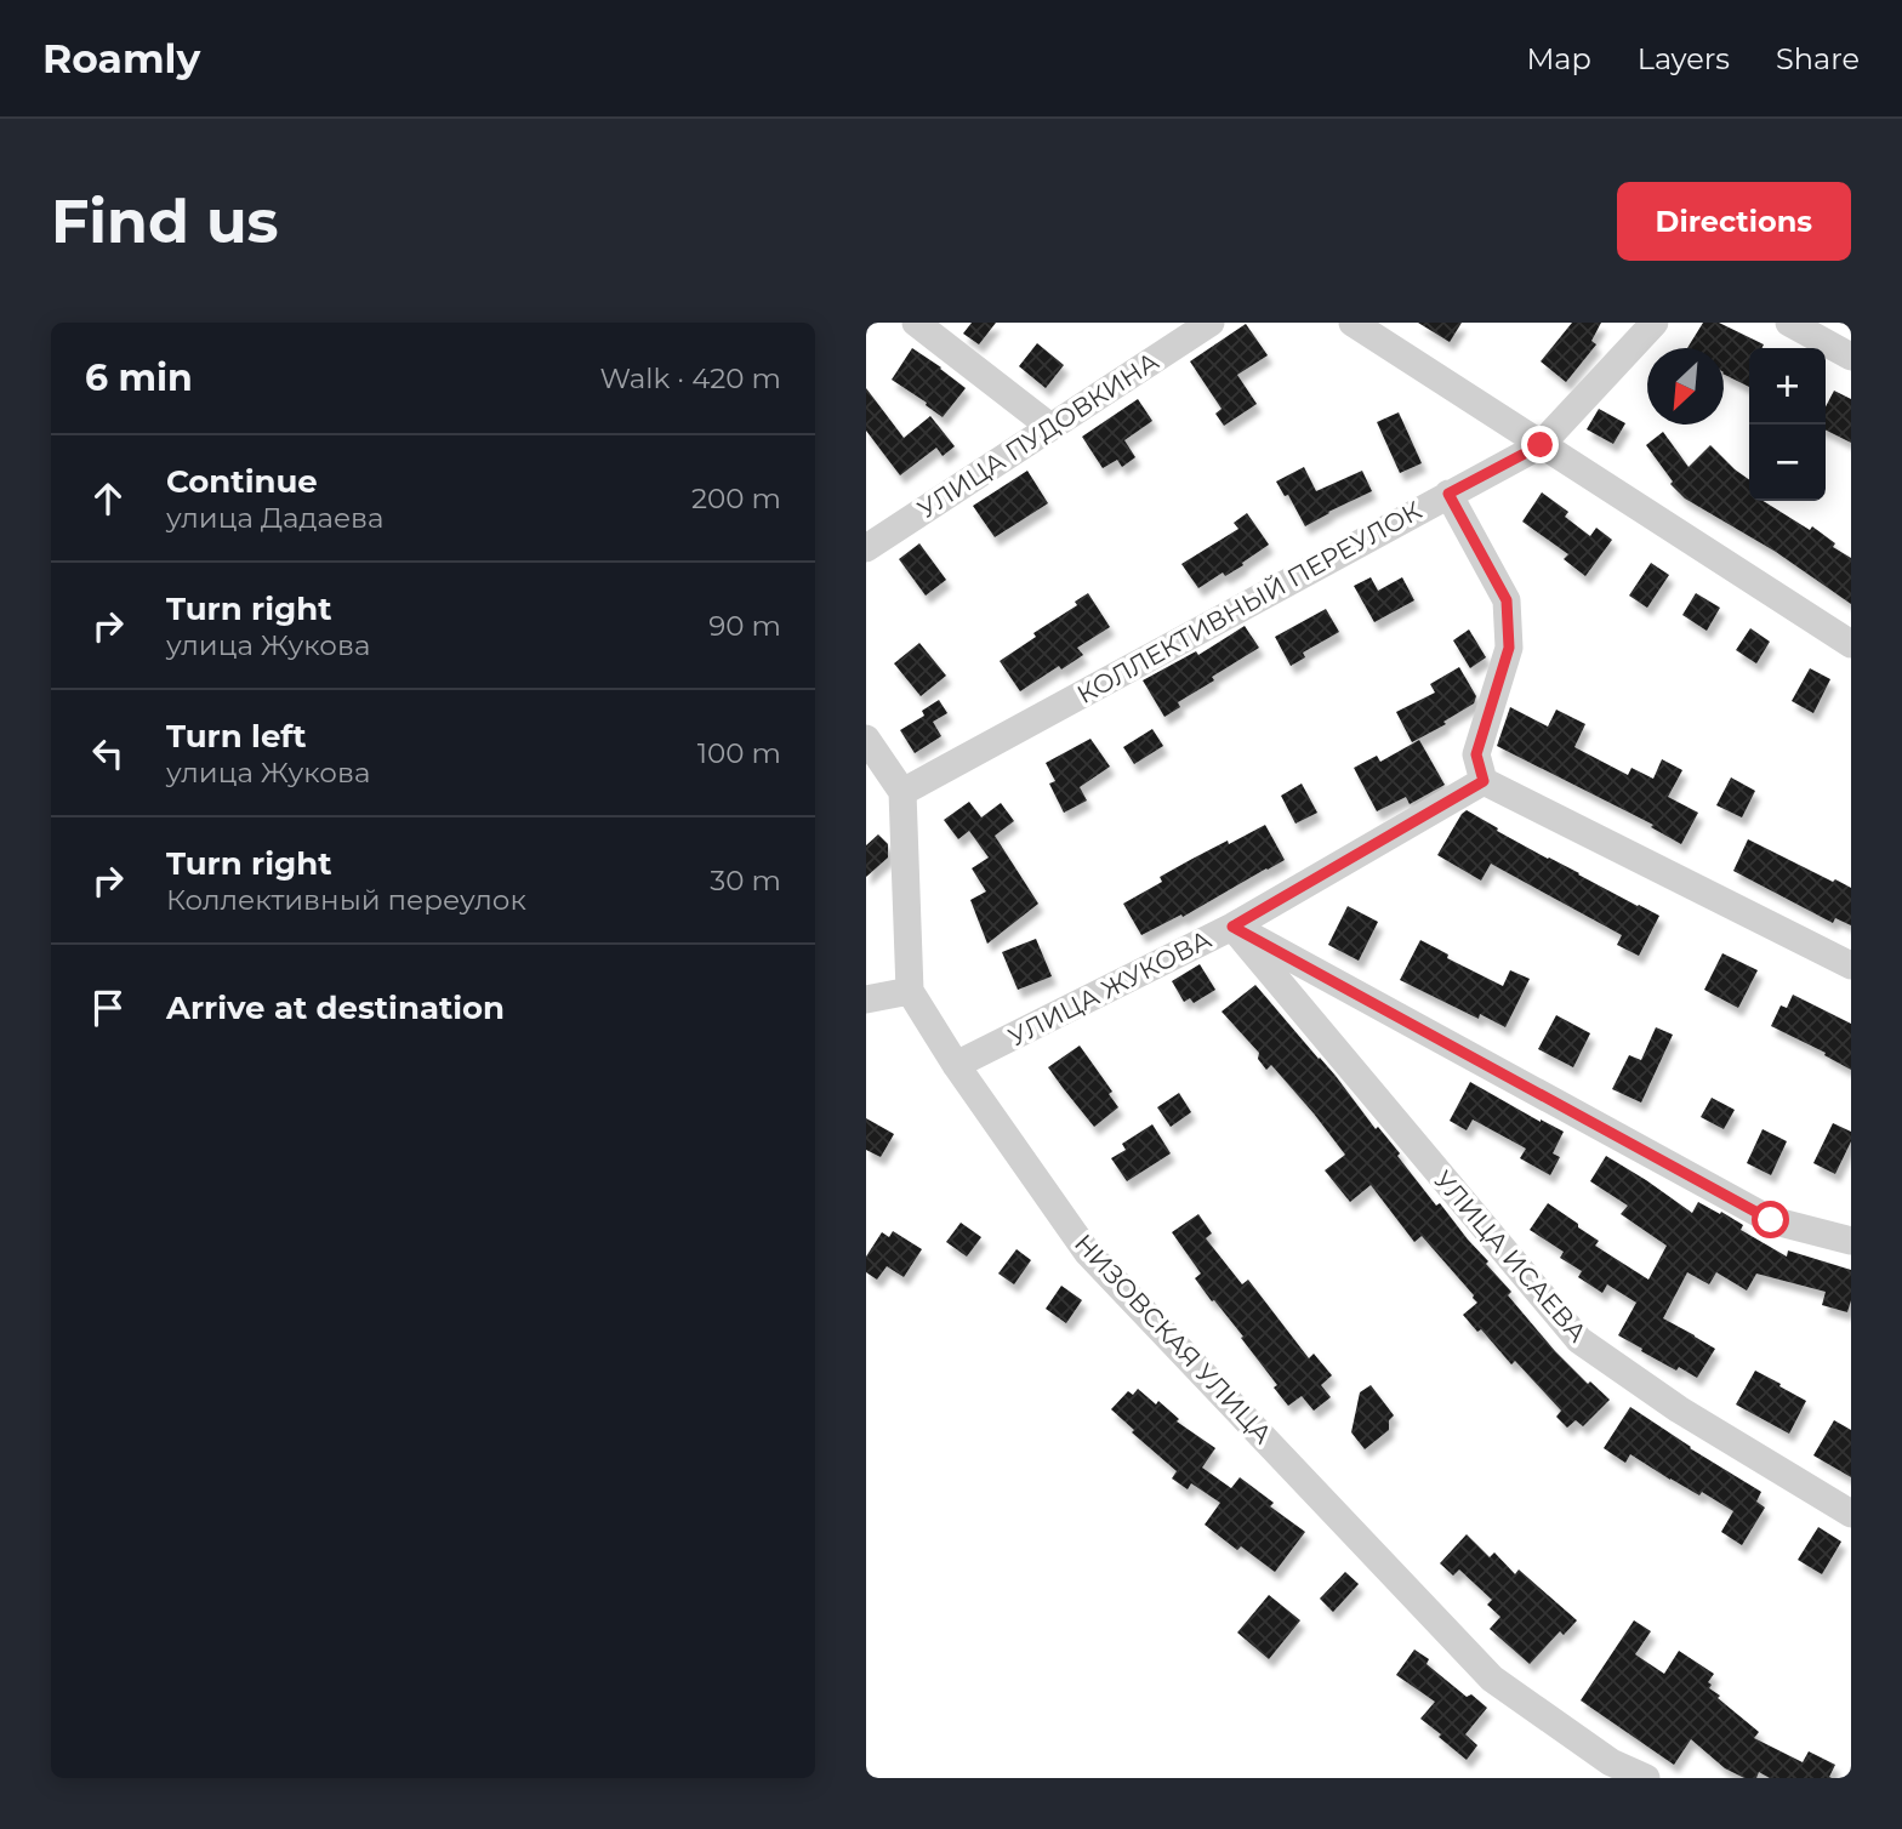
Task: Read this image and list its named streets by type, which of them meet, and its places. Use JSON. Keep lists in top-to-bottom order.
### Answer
{
  "streets": {
    "street": [
      "УЛИЦА ПУДОВКИНА",
      "КОЛЛЕКТИВНЫЙ ПЕРЕУЛОК",
      "УЛИЦА ЖУКОВА",
      "УЛИЦА ИСАЕВА",
      "НИЗОВСКАЯ УЛИЦА"
    ]
  },
  "crossings": [
    ["КОЛЛЕКТИВНЫЙ ПЕРЕУЛОК", "НИЗОВСКАЯ УЛИЦА"],
    ["УЛИЦА ЖУКОВА", "УЛИЦА ИСАЕВА"],
    ["УЛИЦА ЖУКОВА", "НИЗОВСКАЯ УЛИЦА"]
  ],
  "north": "bottom left",
  "page": {
    "header": "Roamly",
    "nav": ["Map", "Layers", "Share"],
    "buttons": "Directions",
    "title": "Find us",
    "heading": ["6 min", "Walk · 420 m"],
    "map_buttons": ["+", "−"],
    "list": [
      ["Continue", "улица Дадаева", "200 m"],
      ["Turn right", "улица Жукова", "90 m"],
      ["Turn left", "улица Жукова", "100 m"],
      ["Turn right", "Коллективный переулок", "30 m"],
      "Arrive at destination"
    ]
  }
}
